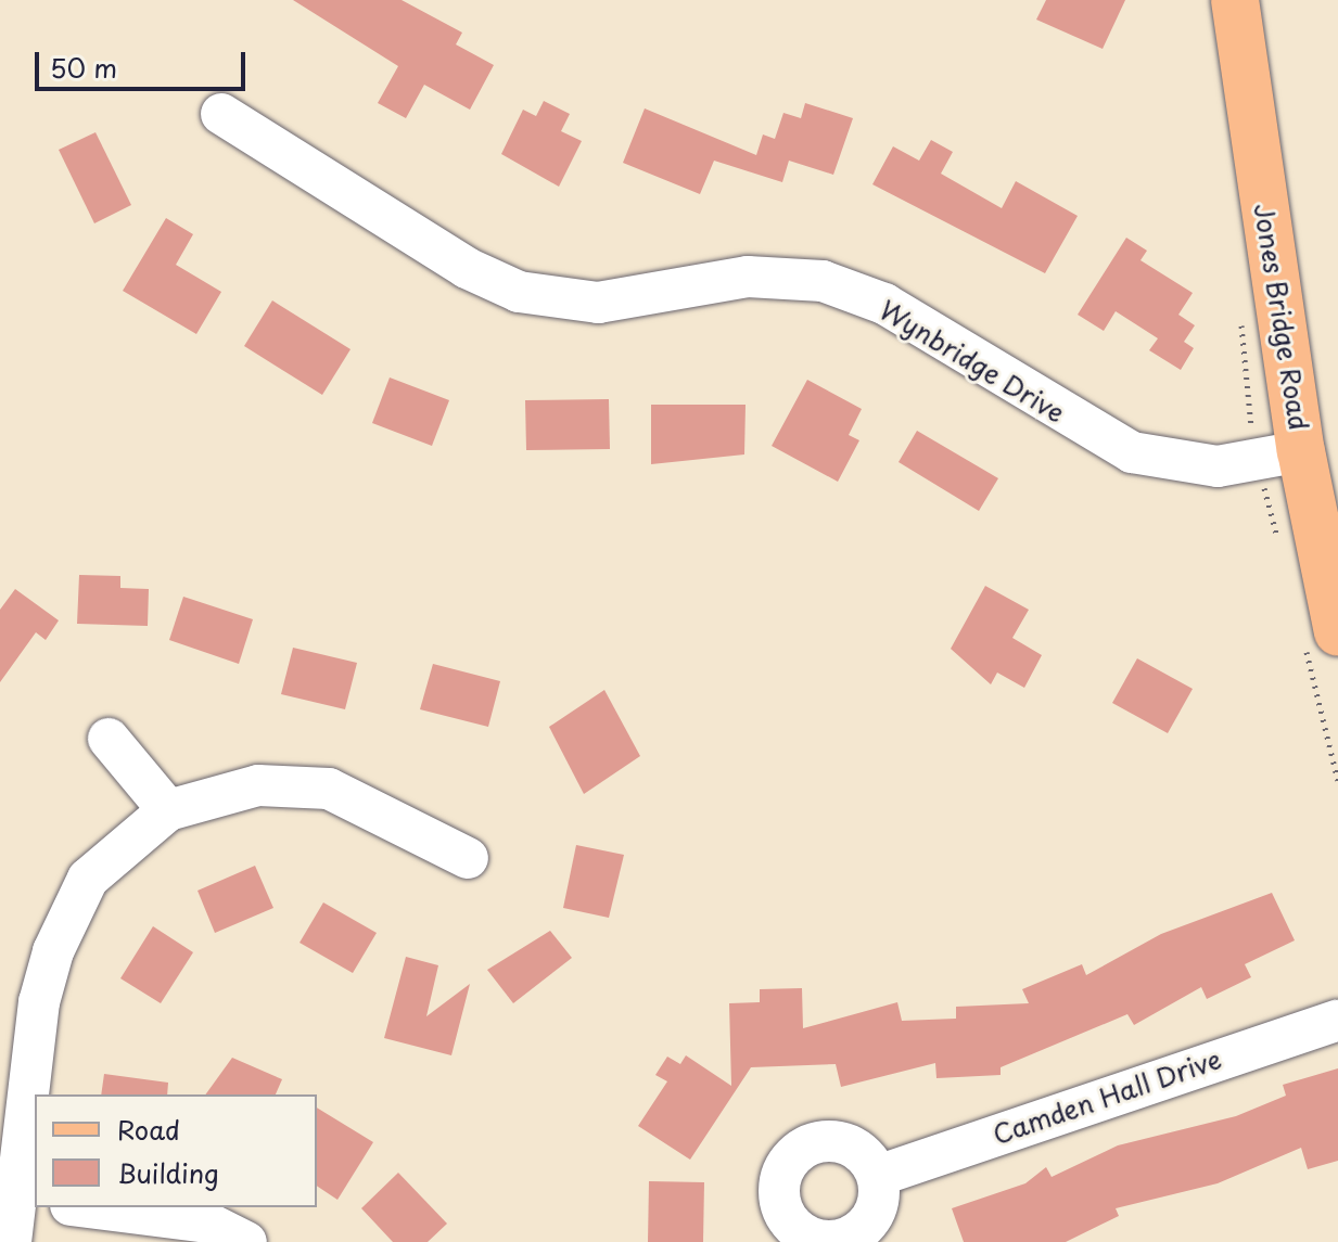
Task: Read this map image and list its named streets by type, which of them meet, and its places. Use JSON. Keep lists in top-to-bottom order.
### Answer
{
  "streets": {
    "main road": ["Jones Bridge Road"],
    "street": ["Wynbridge Drive", "Camden Hall Drive"]
  },
  "crossings": [
    ["Jones Bridge Road", "Wynbridge Drive"]
  ],
  "legend": ["Road", "Building"],
  "scale_bar": "50 m"
}
